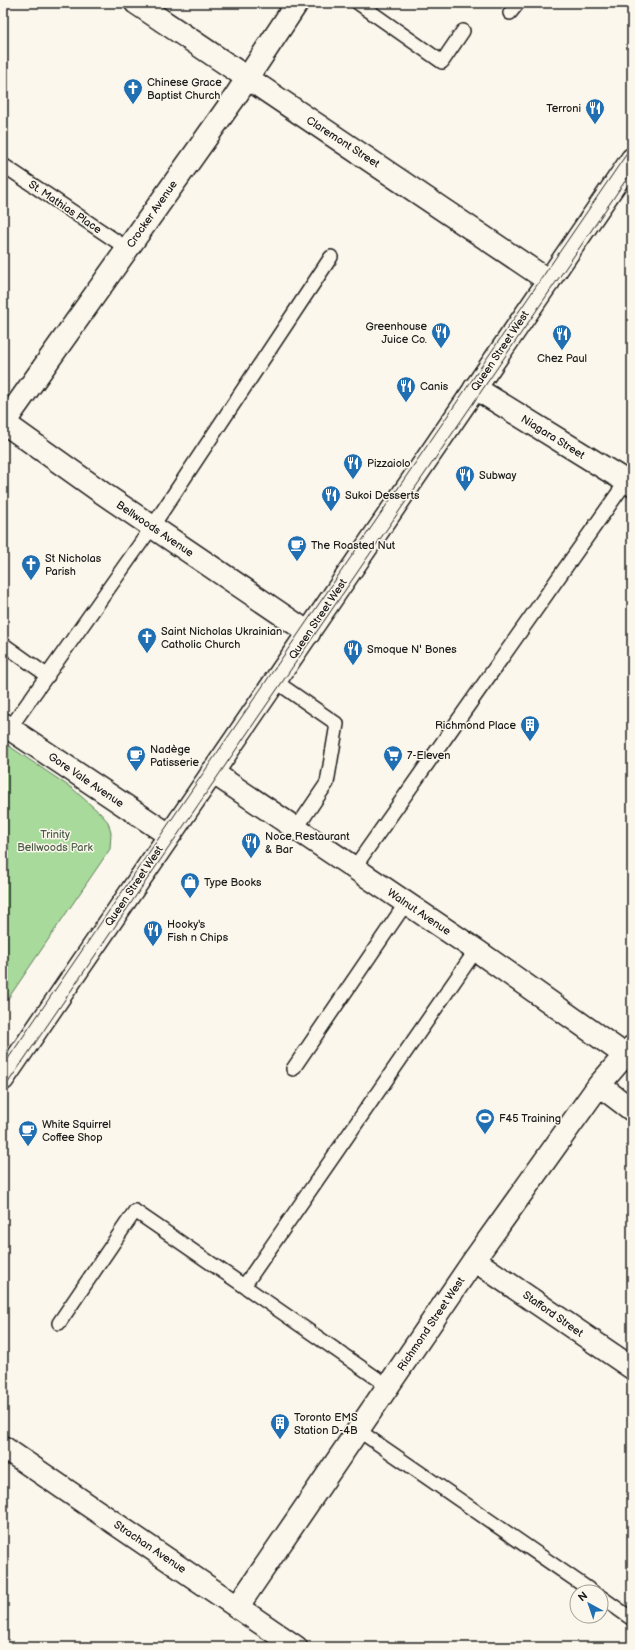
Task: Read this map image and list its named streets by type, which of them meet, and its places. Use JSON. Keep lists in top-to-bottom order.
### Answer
{
  "streets": {
    "street": [
      "Claremont Street",
      "Crocker Avenue",
      "Queen Street West",
      "Niagara Street",
      "Bellwoods Avenue",
      "Gore Vale Avenue",
      "Walnut Avenue",
      "Stafford Street",
      "Richmond Street West",
      "Strachan Avenue"
    ],
    "lane": ["St. Mathias Place"]
  },
  "crossings": [
    ["Claremont Street", "Crocker Avenue"],
    ["Claremont Street", "Queen Street West"],
    ["St. Mathias Place", "Crocker Avenue"],
    ["Crocker Avenue", "Bellwoods Avenue"],
    ["Queen Street West", "Niagara Street"],
    ["Queen Street West", "Bellwoods Avenue"],
    ["Queen Street West", "Gore Vale Avenue"],
    ["Queen Street West", "Walnut Avenue"],
    ["Walnut Avenue", "Richmond Street West"],
    ["Stafford Street", "Richmond Street West"],
    ["Richmond Street West", "Strachan Avenue"]
  ],
  "parks": ["Trinity Bellwoods Park"],
  "places": {
    "church": ["Chinese Grace Baptist Church", "St Nicholas Parish", "Saint Nicholas Ukrainian Catholic Church"],
    "restaurant": [
      "Terroni",
      "Greenhouse Juice Co.",
      "Chez Paul",
      "Canis",
      "Pizzaiolo",
      "Subway",
      "Sukoi Desserts",
      "Smoque N' Bones",
      "Noce Restaurant & Bar",
      "Hooky's Fish n Chips"
    ],
    "cafe": ["The Roasted Nut", "Nadège Patisserie", "White Squirrel Coffee Shop"],
    "building": ["Richmond Place", "Toronto EMS Station D-4B"],
    "supermarket": ["7-Eleven"],
    "shop": ["Type Books"],
    "sports": ["F45 Training"]
  },
  "north": "top left"
}
